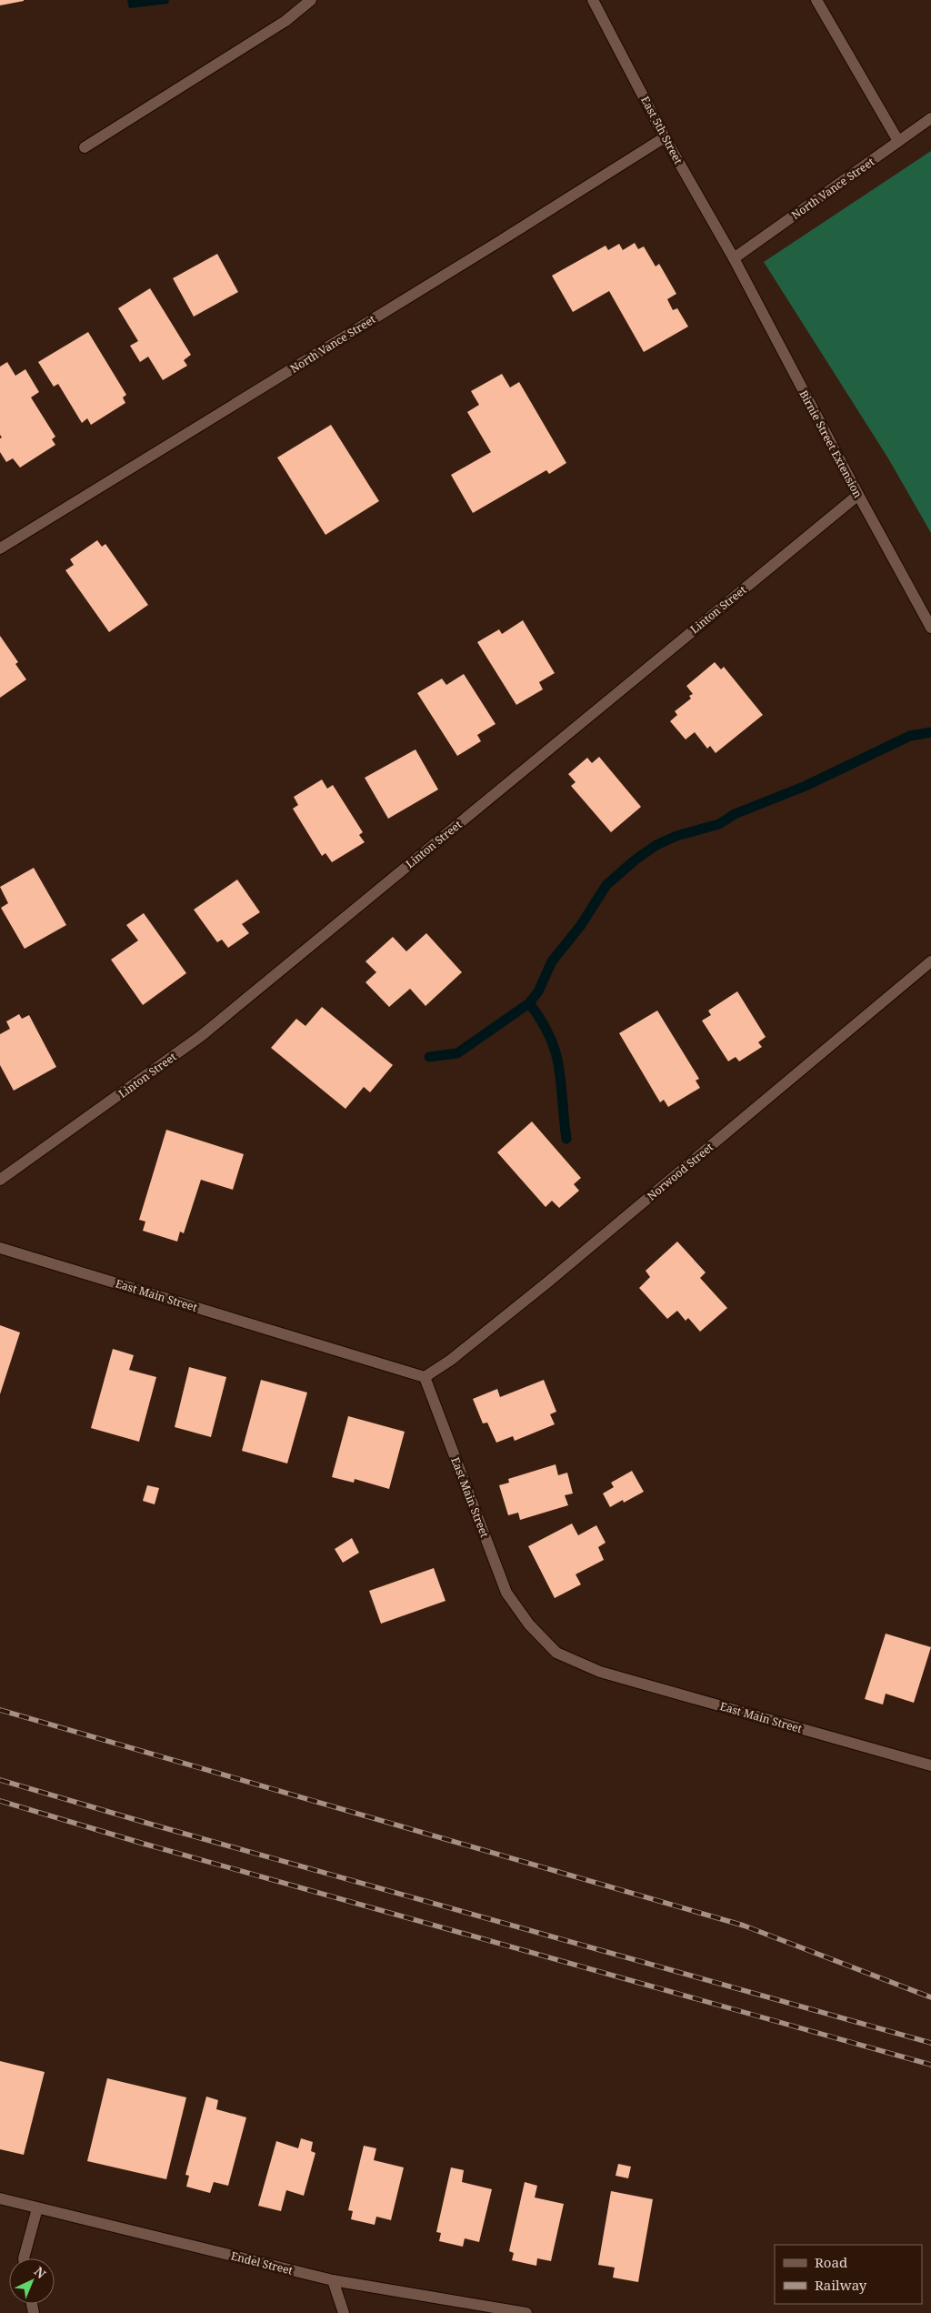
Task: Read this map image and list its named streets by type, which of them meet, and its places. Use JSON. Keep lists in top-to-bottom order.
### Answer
{
  "streets": {
    "street": [
      "East 5th Street",
      "North Vance Street",
      "Birnie Street Extension",
      "Linton Street",
      "Norwood Street",
      "East Main Street",
      "Endel Street"
    ]
  },
  "crossings": [
    ["East 5th Street", "North Vance Street"],
    ["East 5th Street", "Birnie Street Extension"],
    ["North Vance Street", "Birnie Street Extension"],
    ["Birnie Street Extension", "Linton Street"],
    ["Norwood Street", "East Main Street"]
  ],
  "legend": ["Road", "Railway"],
  "north": "top right"
}
